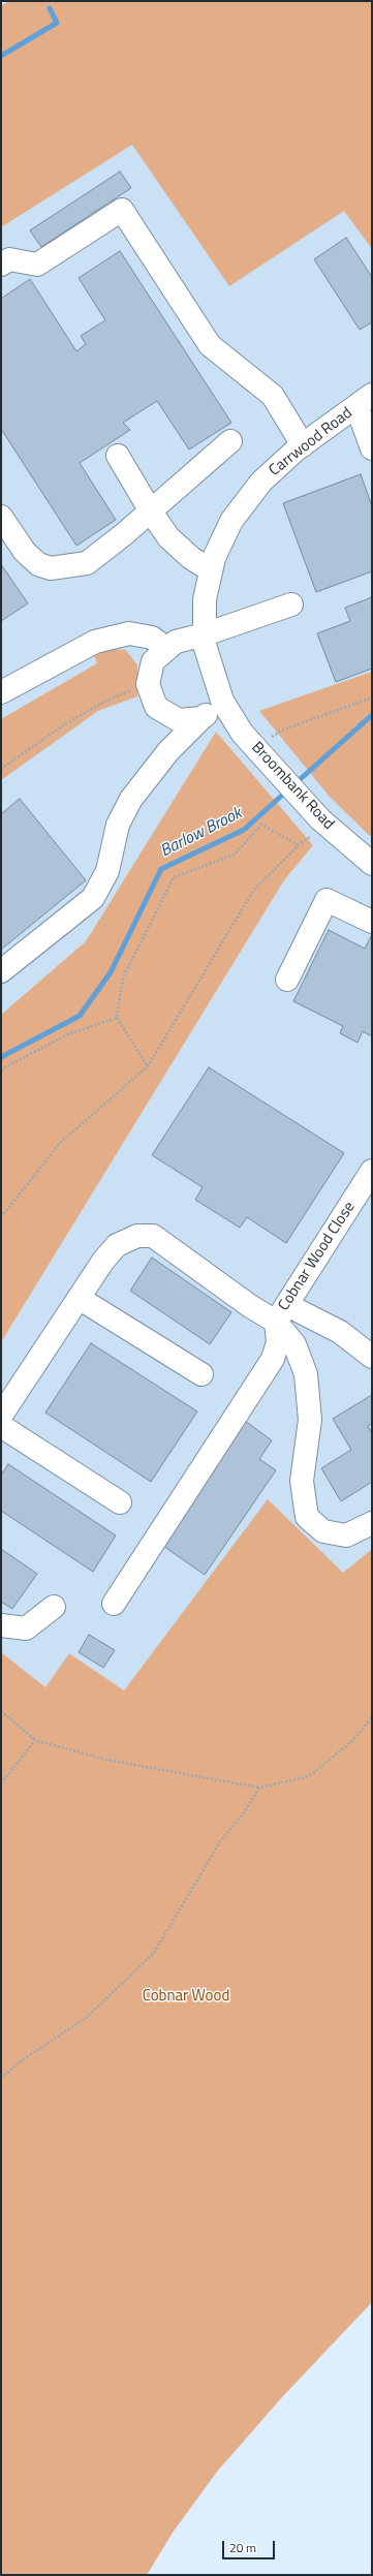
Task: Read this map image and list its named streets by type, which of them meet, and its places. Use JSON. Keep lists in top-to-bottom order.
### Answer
{
  "streets": {
    "street": ["Carrwood Road", "Broombank Road", "Cobnar Wood Close"]
  },
  "crossings": [
    ["Carrwood Road", "Broombank Road"]
  ],
  "water": ["Barlow Brook"],
  "parks": ["Cobnar Wood"],
  "scale_bar": "20 m"
}
